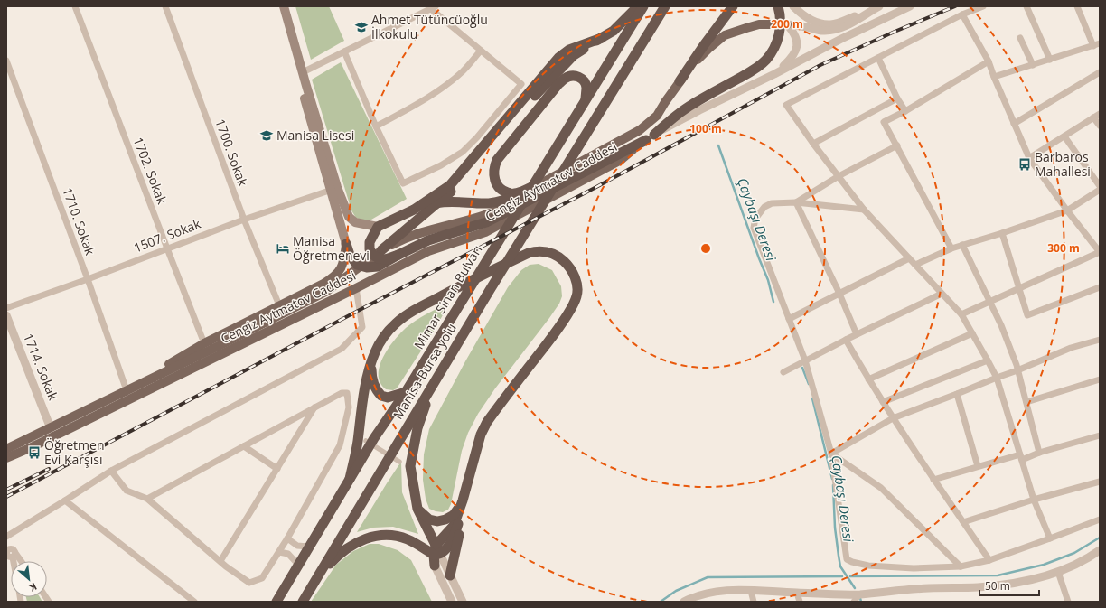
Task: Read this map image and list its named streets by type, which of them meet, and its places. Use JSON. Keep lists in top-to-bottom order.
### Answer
{
  "streets": {
    "highway": ["Mimar Sinan Bulvarı", "Manisa-Bursa yolu"],
    "main road": ["Cengiz Aytmatov Caddesi"],
    "street": [
      "1700. Sokak",
      "1702. Sokak",
      "1710. Sokak",
      "1507. Sokak",
      "1714. Sokak"
    ]
  },
  "crossings": [
    ["1700. Sokak", "1507. Sokak"],
    ["1702. Sokak", "1507. Sokak"],
    ["Cengiz Aytmatov Caddesi", "1710. Sokak"],
    ["Cengiz Aytmatov Caddesi", "1714. Sokak"],
    ["1710. Sokak", "1507. Sokak"]
  ],
  "water": ["Çaybaşı Deresi"],
  "places": {
    "school or university": ["Ahmet Tütüncüoğlu İlkokulu", "Manisa Lisesi"],
    "bus stop": ["Barbaros Mahallesi", "Öğretmen Evi Karşısı"],
    "hotel": ["Manisa Öğretmenevi"]
  },
  "scale_bar": "50 m",
  "north": "bottom right",
  "rings": ["200 m", "100 m", "300 m"]
}
